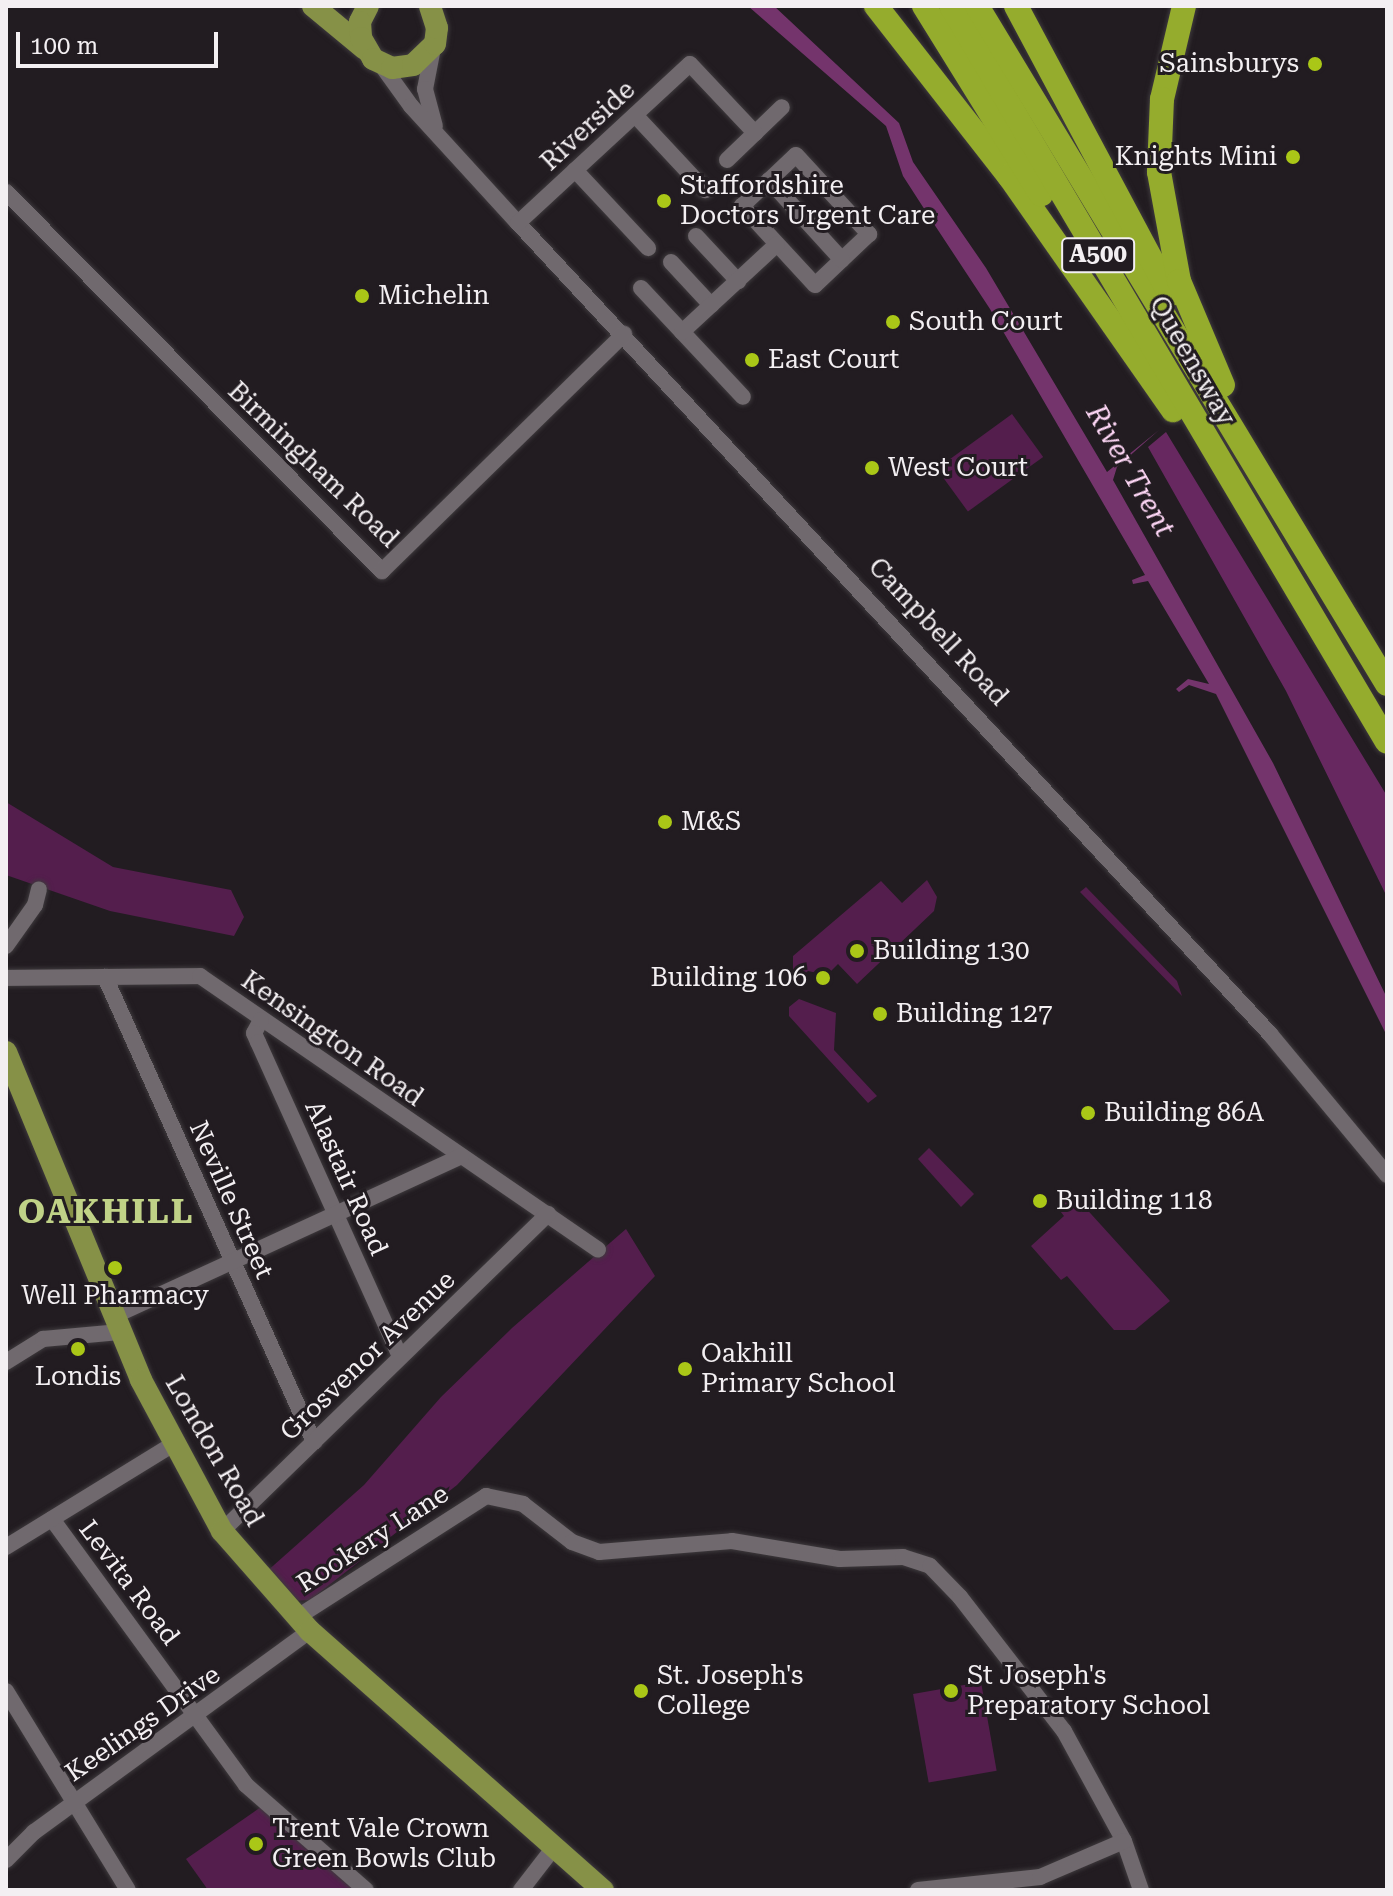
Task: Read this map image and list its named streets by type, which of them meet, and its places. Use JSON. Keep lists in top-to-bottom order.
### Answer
{
  "streets": {
    "highway": ["A500", "Queensway"],
    "main road": ["Campbell Road", "London Road"],
    "street": [
      "Riverside",
      "Birmingham Road",
      "Kensington Road",
      "Alastair Road",
      "Neville Street",
      "Grosvenor Avenue",
      "Rookery Lane",
      "Levita Road",
      "Keelings Drive"
    ]
  },
  "crossings": [
    ["Riverside", "Campbell Road"],
    ["Birmingham Road", "Campbell Road"],
    ["Kensington Road", "Alastair Road"],
    ["Kensington Road", "Neville Street"],
    ["Kensington Road", "Grosvenor Avenue"],
    ["Alastair Road", "Grosvenor Avenue"],
    ["Neville Street", "Grosvenor Avenue"],
    ["Grosvenor Avenue", "London Road"],
    ["London Road", "Rookery Lane"],
    ["London Road", "Keelings Drive"],
    ["Rookery Lane", "Keelings Drive"],
    ["Levita Road", "Keelings Drive"]
  ],
  "districts": ["OAKHILL"],
  "water": ["River Trent"],
  "places": [
    "Sainsburys",
    "Knights Mini",
    "Staffordshire Doctors Urgent Care",
    "Michelin",
    "South Court",
    "East Court",
    "West Court",
    "M&S",
    "Building 130",
    "Building 106",
    "Building 127",
    "Building 86A",
    "Building 118",
    "Well Pharmacy",
    "Londis",
    "Oakhill Primary School",
    "St. Joseph's College",
    "St Joseph's Preparatory School",
    "Trent Vale Crown Green Bowls Club"
  ],
  "scale_bar": "100 m"
}
